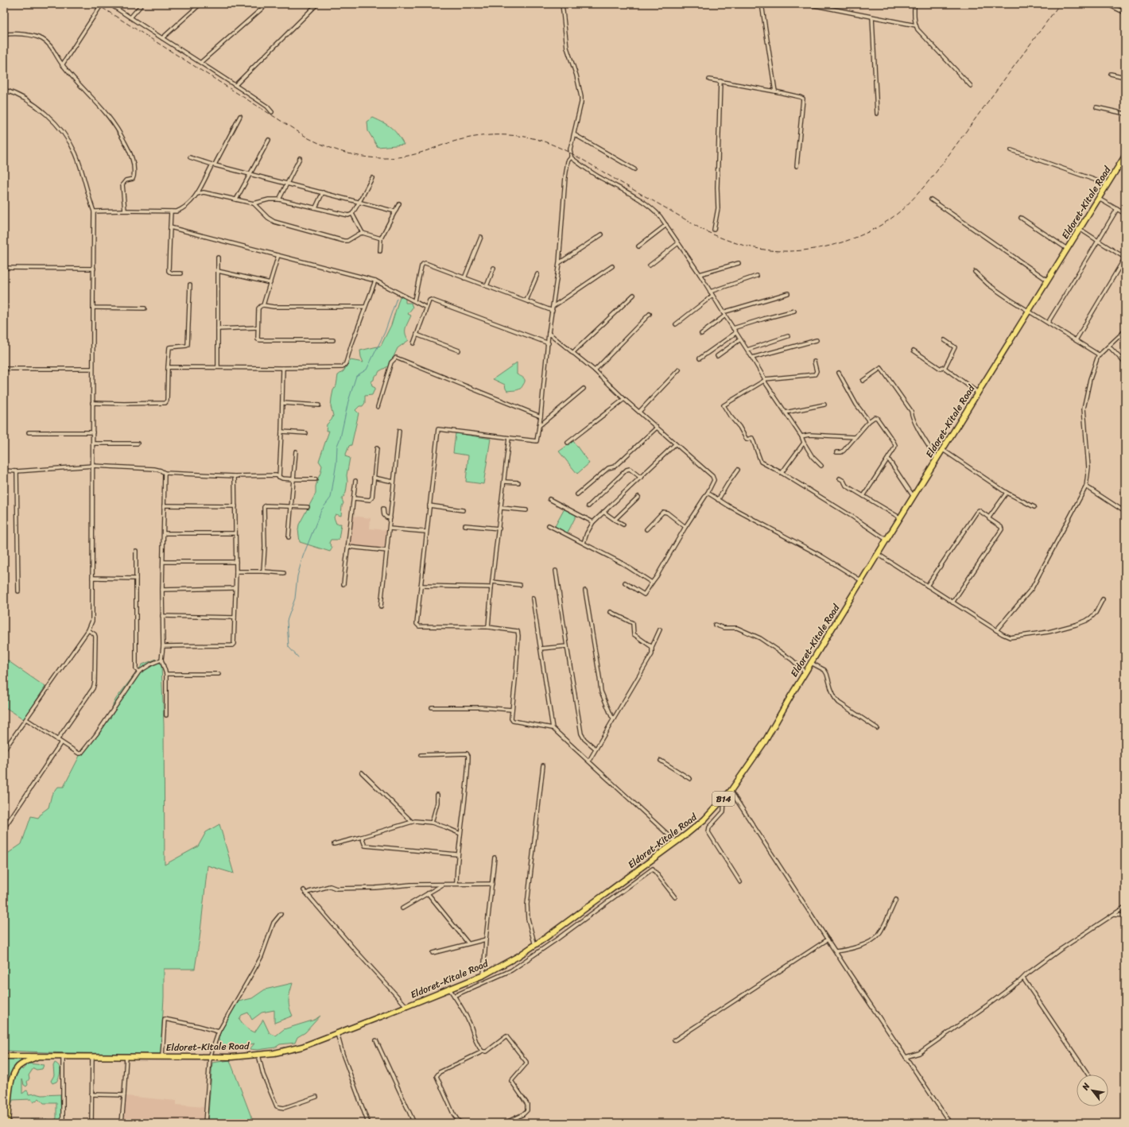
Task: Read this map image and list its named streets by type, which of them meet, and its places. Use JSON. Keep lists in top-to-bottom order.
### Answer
{
  "streets": {
    "highway": ["Eldoret-Kitale Road", "B14"]
  },
  "north": "top left"
}
